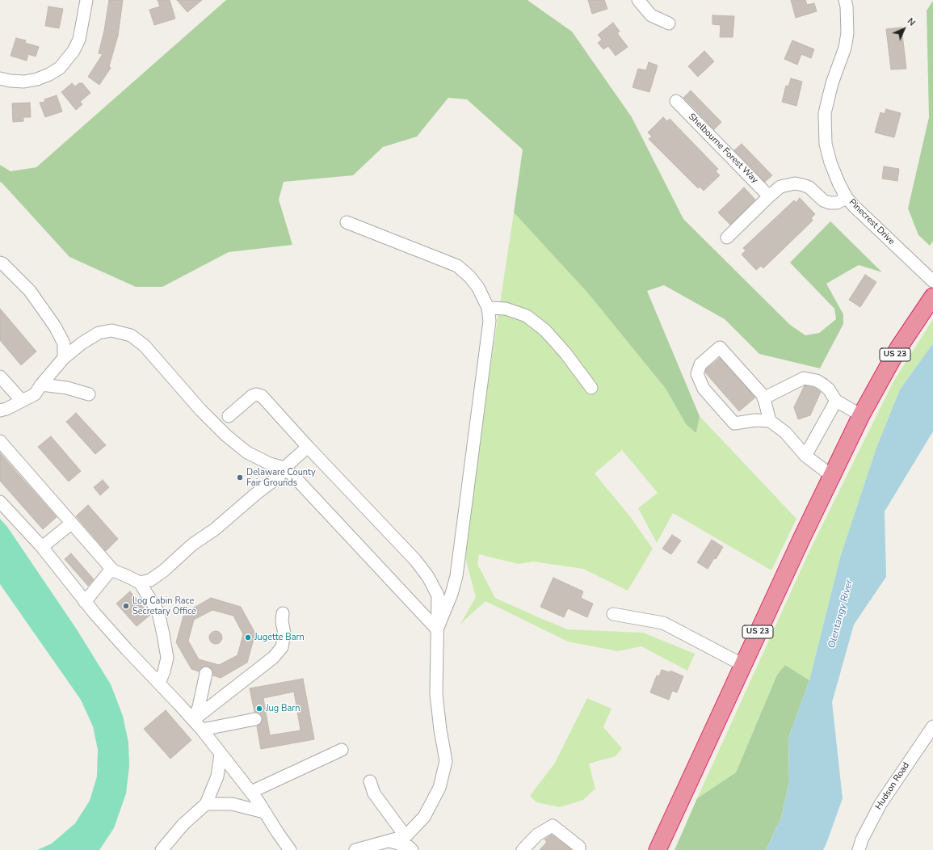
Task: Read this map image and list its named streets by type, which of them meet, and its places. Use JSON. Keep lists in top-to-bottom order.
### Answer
{
  "streets": {
    "highway": ["US 23"],
    "street": ["Shelbourne Forest Way", "Pinecrest Drive", "Hudson Road"]
  },
  "water": ["Olentangy River"],
  "places": [
    "Delaware County Fair Grounds",
    "Log Cabin Race Secretary Office",
    "Jugette Barn",
    "Jug Barn"
  ],
  "north": "top right"
}
